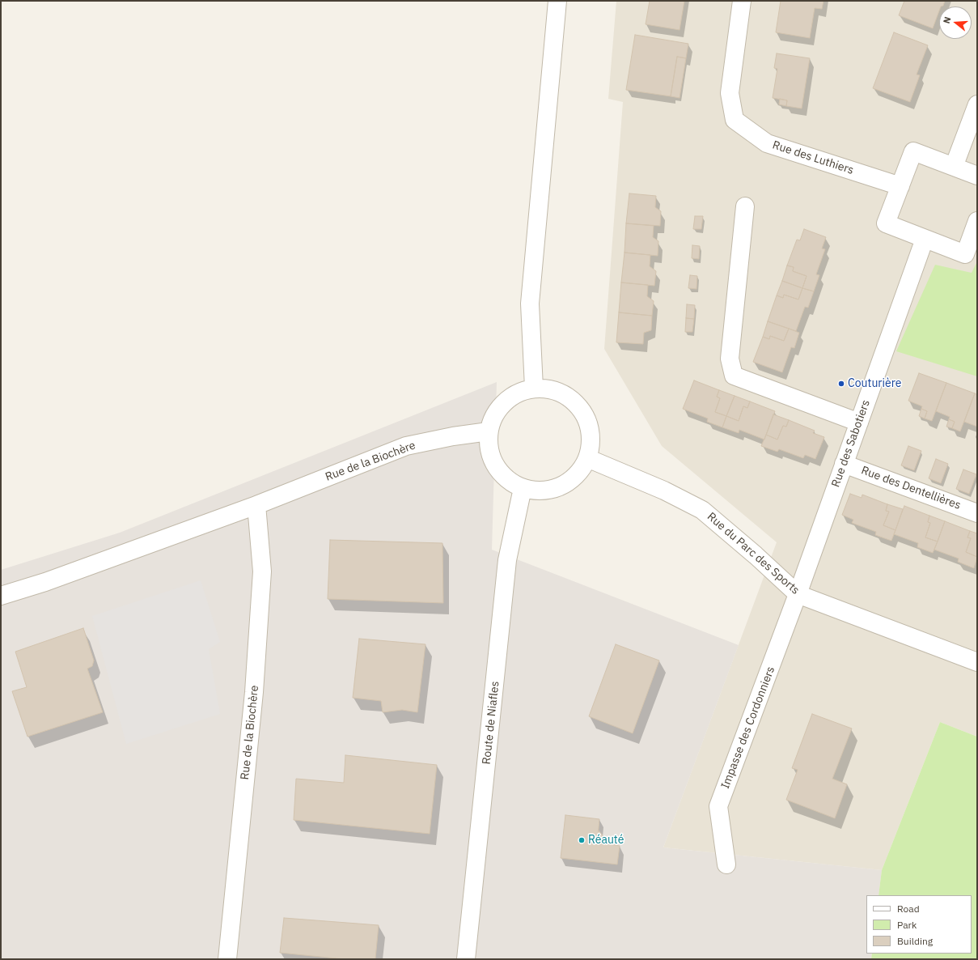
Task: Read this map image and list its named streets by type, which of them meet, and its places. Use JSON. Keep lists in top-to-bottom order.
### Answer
{
  "streets": {
    "street": [
      "Rue des Luthiers",
      "Rue des Sabotiers",
      "Rue de la Biochère",
      "Rue des Dentellières",
      "Rue du Parc des Sports",
      "Route de Niafles",
      "Impasse des Cordonniers"
    ]
  },
  "crossings": [
    ["Rue des Sabotiers", "Rue des Dentellières"],
    ["Rue des Sabotiers", "Rue du Parc des Sports"],
    ["Rue des Sabotiers", "Impasse des Cordonniers"],
    ["Rue de la Biochère", "Rue du Parc des Sports"],
    ["Rue de la Biochère", "Route de Niafles"],
    ["Rue du Parc des Sports", "Route de Niafles"],
    ["Rue du Parc des Sports", "Impasse des Cordonniers"]
  ],
  "places": ["Couturière", "Réauté"],
  "legend": ["Road", "Park", "Building"],
  "north": "left"
}
